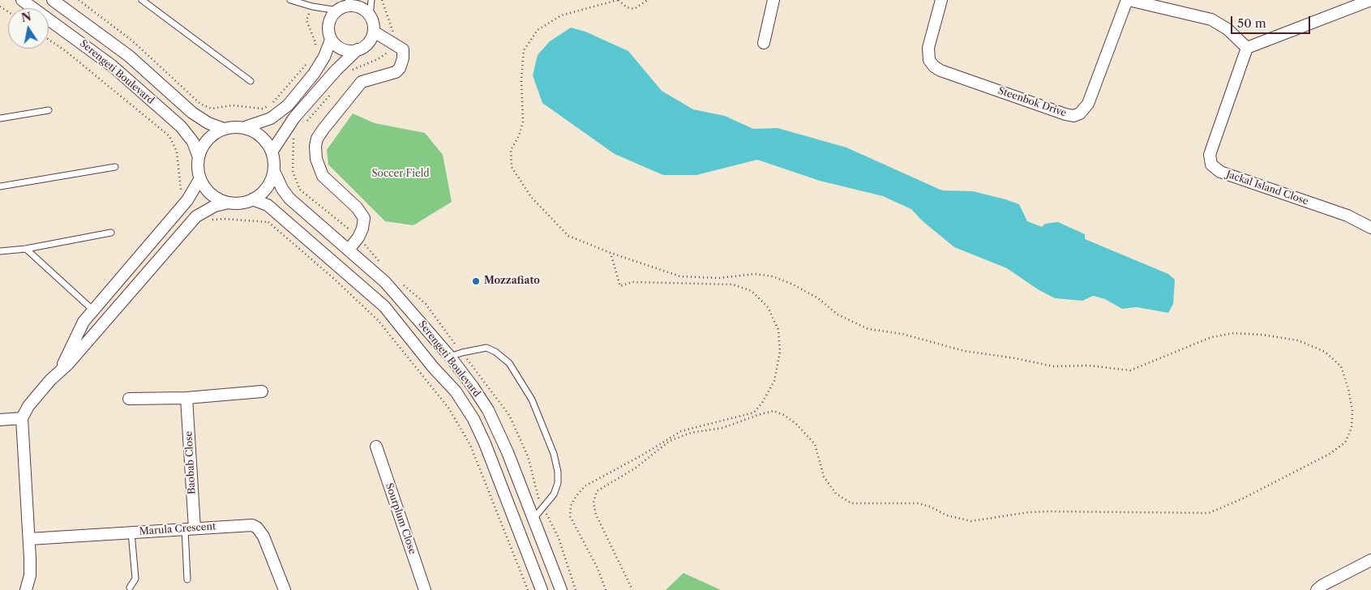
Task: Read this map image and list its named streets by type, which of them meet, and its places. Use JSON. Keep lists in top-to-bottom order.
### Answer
{
  "streets": {
    "street": [
      "Serengeti Boulevard",
      "Steenbok Drive",
      "Jackal Island Close",
      "Baobab Close",
      "Sourplum Close",
      "Marula Crescent"
    ]
  },
  "crossings": [
    ["Baobab Close", "Marula Crescent"]
  ],
  "parks": ["Soccer Field"],
  "places": ["Mozzafiato"],
  "scale_bar": "50 m",
  "north": "top"
}
